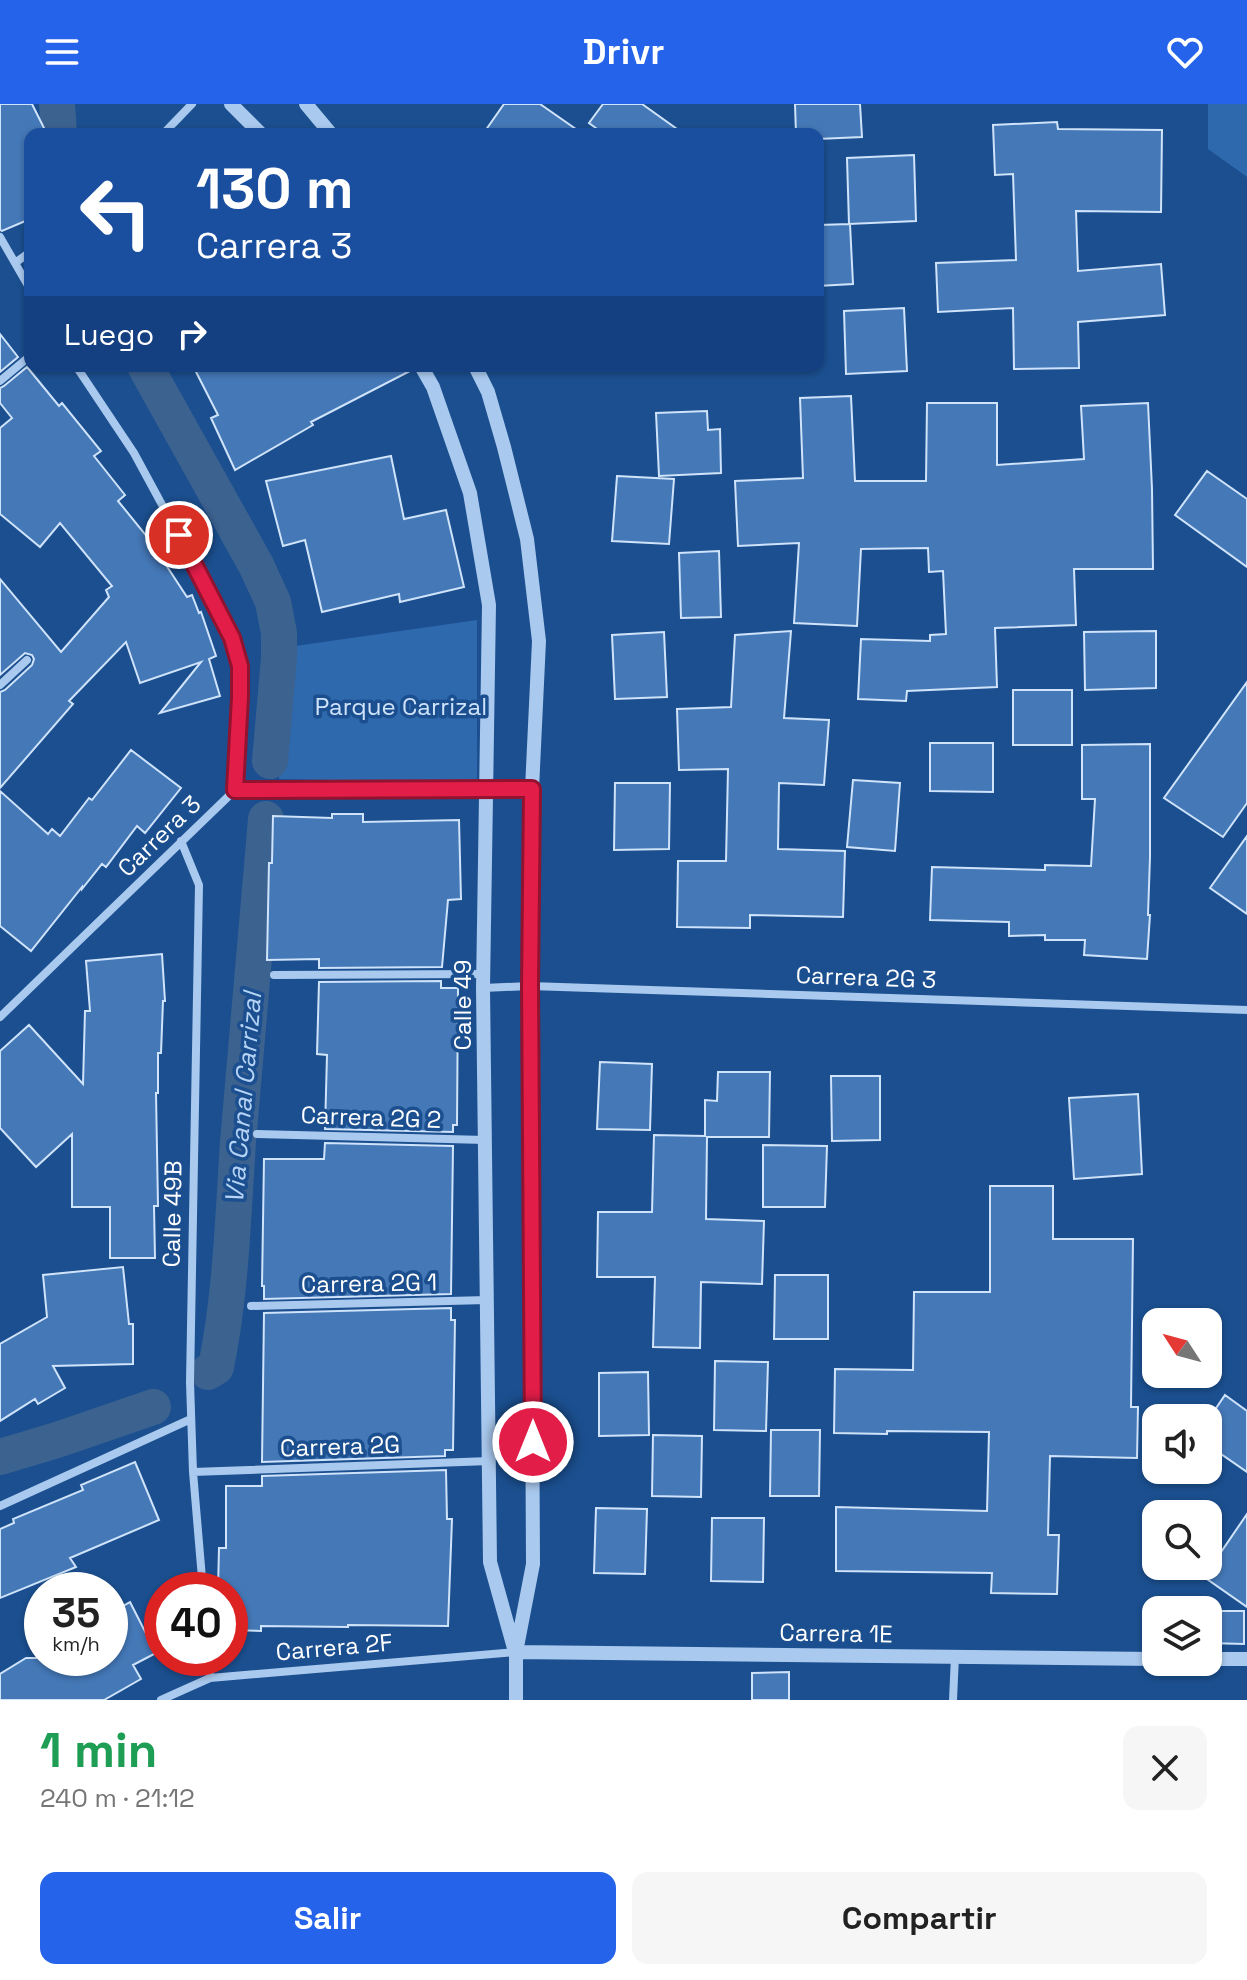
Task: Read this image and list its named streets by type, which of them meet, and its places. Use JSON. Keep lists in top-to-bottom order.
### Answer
{
  "streets": {
    "street": [
      "Carrera 3",
      "Carrera 2G 3",
      "Calle 49",
      "Carrera 2G 2",
      "Calle 49B",
      "Carrera 2G 1",
      "Carrera 2G",
      "Carrera 1E",
      "Carrera 2F"
    ]
  },
  "crossings": [
    ["Carrera 3", "Calle 49"],
    ["Carrera 3", "Calle 49B"],
    ["Carrera 2G 3", "Calle 49"],
    ["Calle 49", "Carrera 2G 2"],
    ["Calle 49", "Carrera 2G 1"],
    ["Calle 49", "Carrera 2G"],
    ["Calle 49", "Carrera 1E"],
    ["Calle 49", "Carrera 2F"],
    ["Calle 49B", "Carrera 2G"],
    ["Carrera 1E", "Carrera 2F"]
  ],
  "water": ["Via Canal Carrizal"],
  "parks": ["Parque Carrizal"],
  "north": "top left",
  "page": {
    "header": "Drivr",
    "turn": ["130 m", "Carrera 3"],
    "then": "Luego",
    "speed": "35 km/h",
    "limit": "40",
    "heading": ["1 min", "240 m · 21:12"],
    "buttons": ["Salir", "Compartir"]
  }
}
